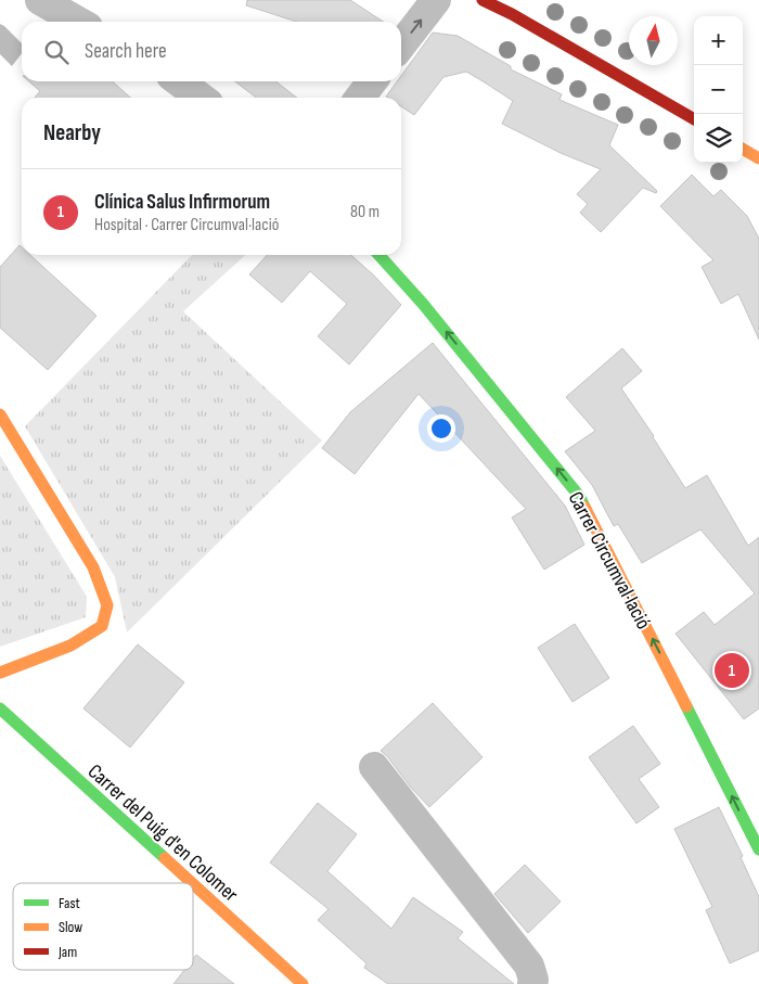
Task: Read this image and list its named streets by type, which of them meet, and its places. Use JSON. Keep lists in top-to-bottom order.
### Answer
{
  "streets": {
    "street": ["Carrer Circumval·lació", "Carrer del Puig d'en Colomer"]
  },
  "one_way": ["Carrer Circumval·lació"],
  "legend": ["Fast", "Slow", "Jam"],
  "north": "top",
  "page": {
    "map_buttons": ["+", "−"],
    "search": "Search here",
    "heading": "Nearby",
    "list": [
      {
        "mark": "1",
        "name": "Clínica Salus Infirmorum",
        "note": "Hospital · Carrer Circumval·lació",
        "value": "80 m"
      }
    ],
    "pins": "1"
  }
}
